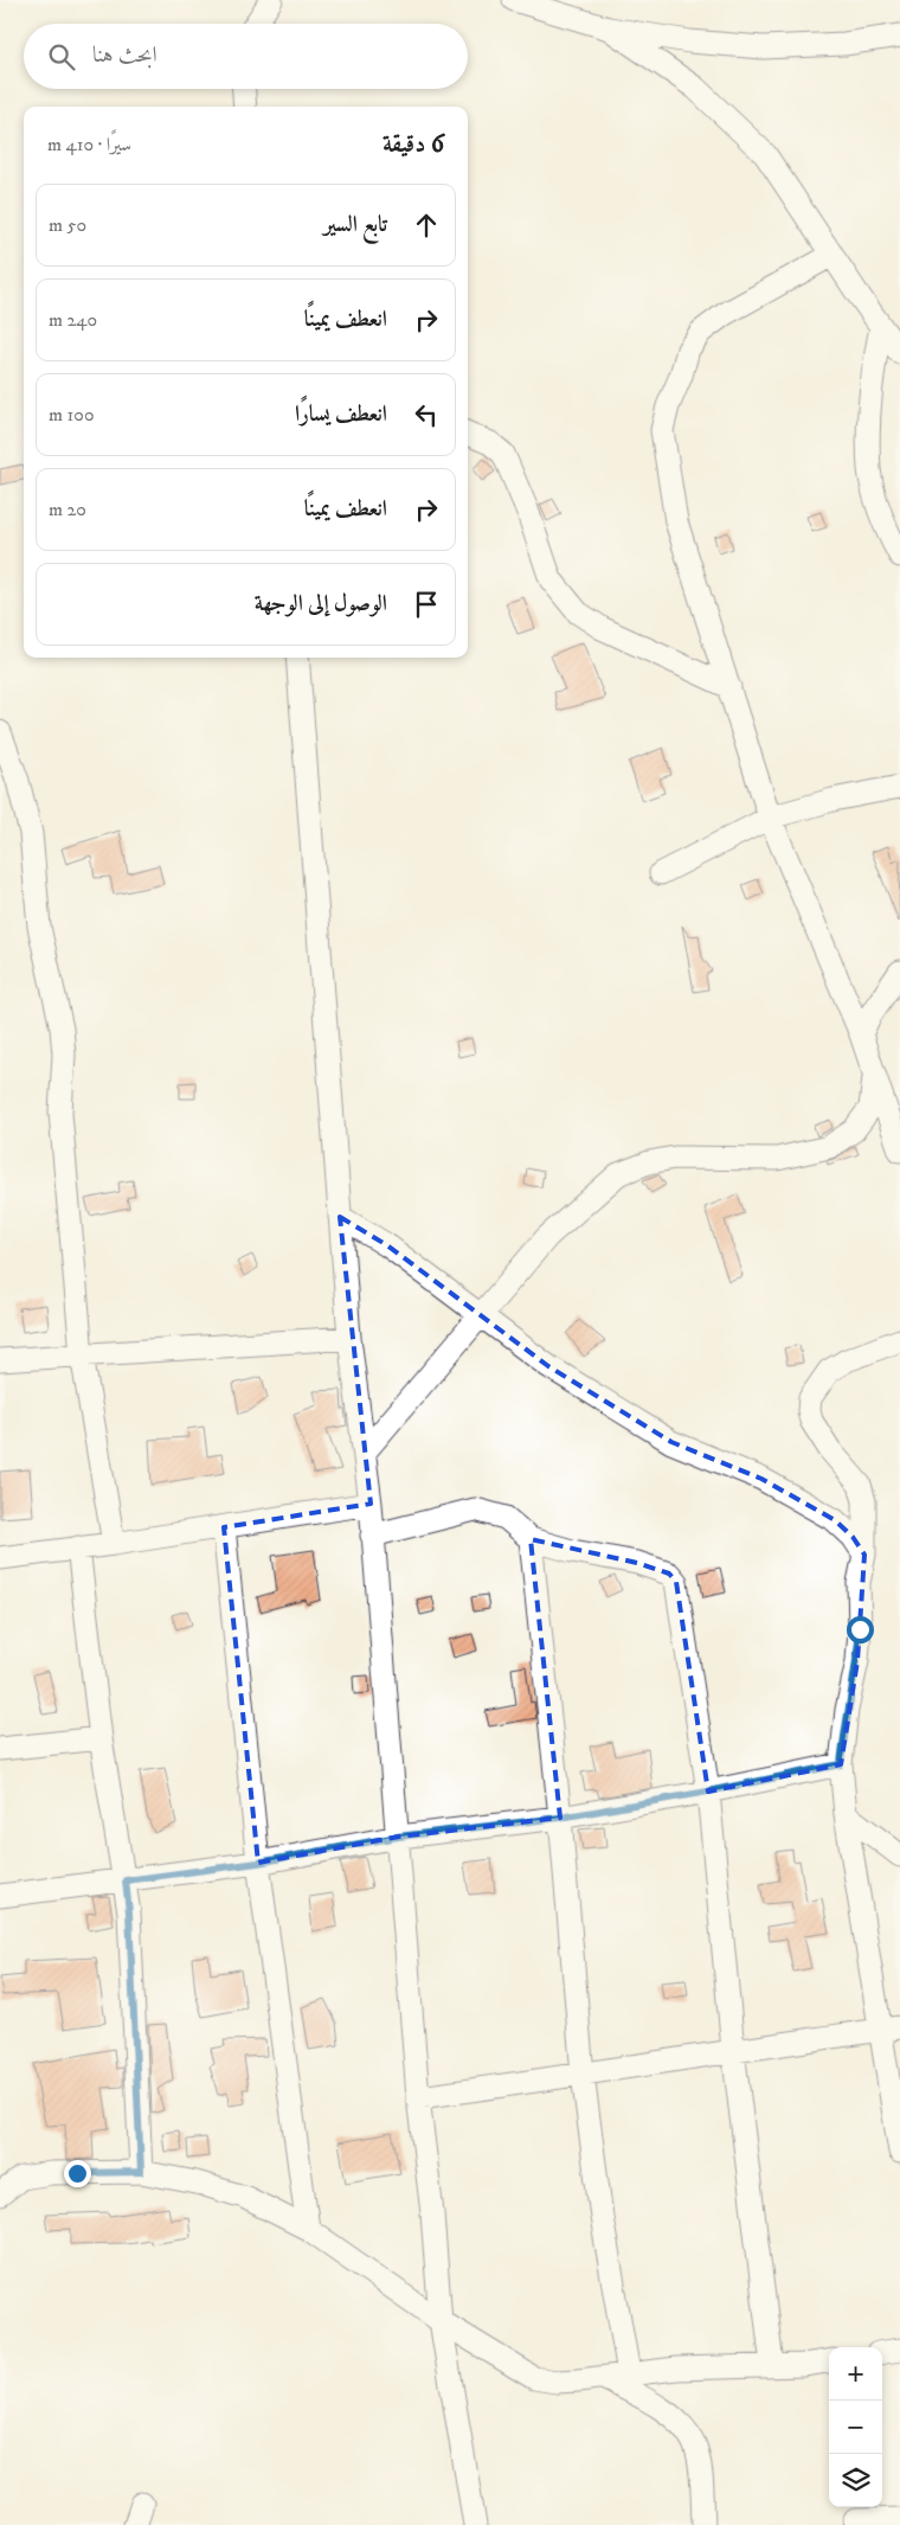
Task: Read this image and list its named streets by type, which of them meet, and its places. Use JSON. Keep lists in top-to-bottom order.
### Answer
{
  "page": {
    "search": "ابحث هنا",
    "heading": ["6 دقيقة", "سيرًا · 410 m"],
    "list": [
      ["تابع السير", "50 m"],
      ["انعطف يمينًا", "240 m"],
      ["انعطف يسارًا", "100 m"],
      ["انعطف يمينًا", "20 m"],
      "الوصول إلى الوجهة"
    ],
    "map_buttons": ["+", "−"]
  }
}
